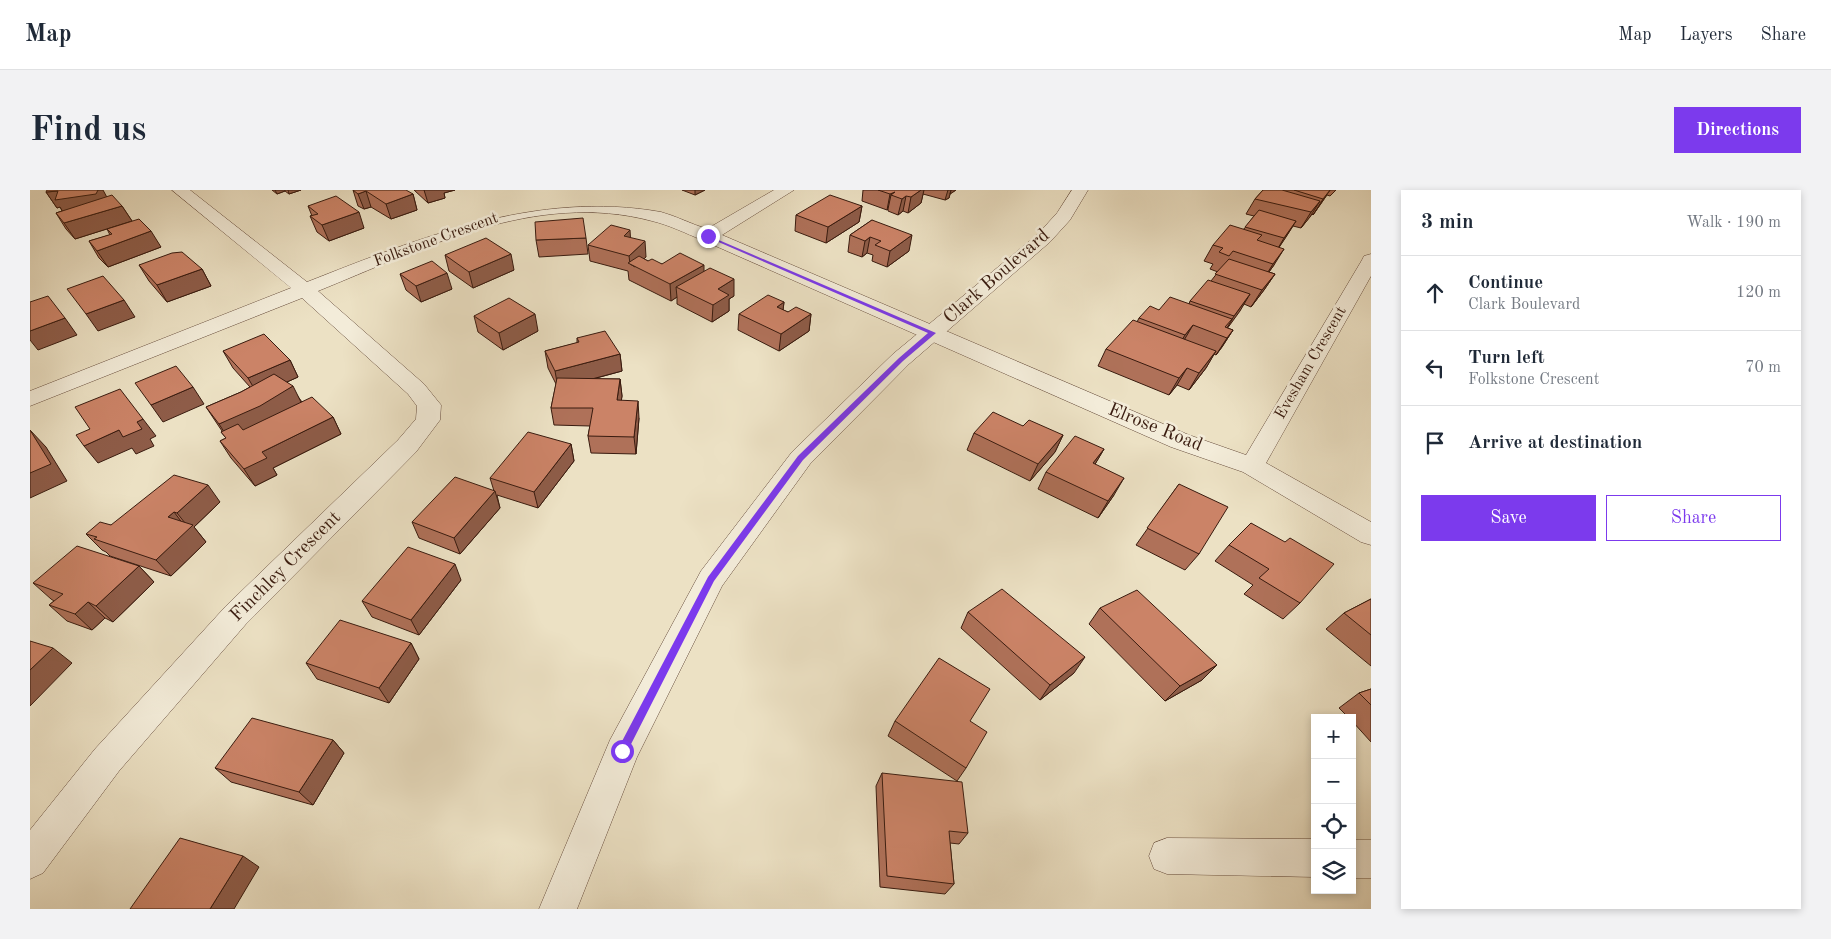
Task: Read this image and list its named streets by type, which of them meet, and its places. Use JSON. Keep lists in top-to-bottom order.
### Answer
{
  "streets": {
    "street": [
      "Folkstone Crescent",
      "Clark Boulevard",
      "Evesham Crescent",
      "Elrose Road",
      "Finchley Crescent"
    ]
  },
  "crossings": [
    ["Folkstone Crescent", "Clark Boulevard"],
    ["Folkstone Crescent", "Elrose Road"],
    ["Folkstone Crescent", "Finchley Crescent"],
    ["Clark Boulevard", "Elrose Road"],
    ["Evesham Crescent", "Elrose Road"]
  ],
  "page": {
    "header": "Map",
    "nav": ["Map", "Layers", "Share"],
    "buttons": [
      "Directions",
      ["Save", "Share"]
    ],
    "title": "Find us",
    "heading": ["3 min", "Walk · 190 m"],
    "list": [
      ["Continue", "Clark Boulevard", "120 m"],
      ["Turn left", "Folkstone Crescent", "70 m"],
      "Arrive at destination"
    ],
    "map_buttons": ["+", "−"]
  }
}
